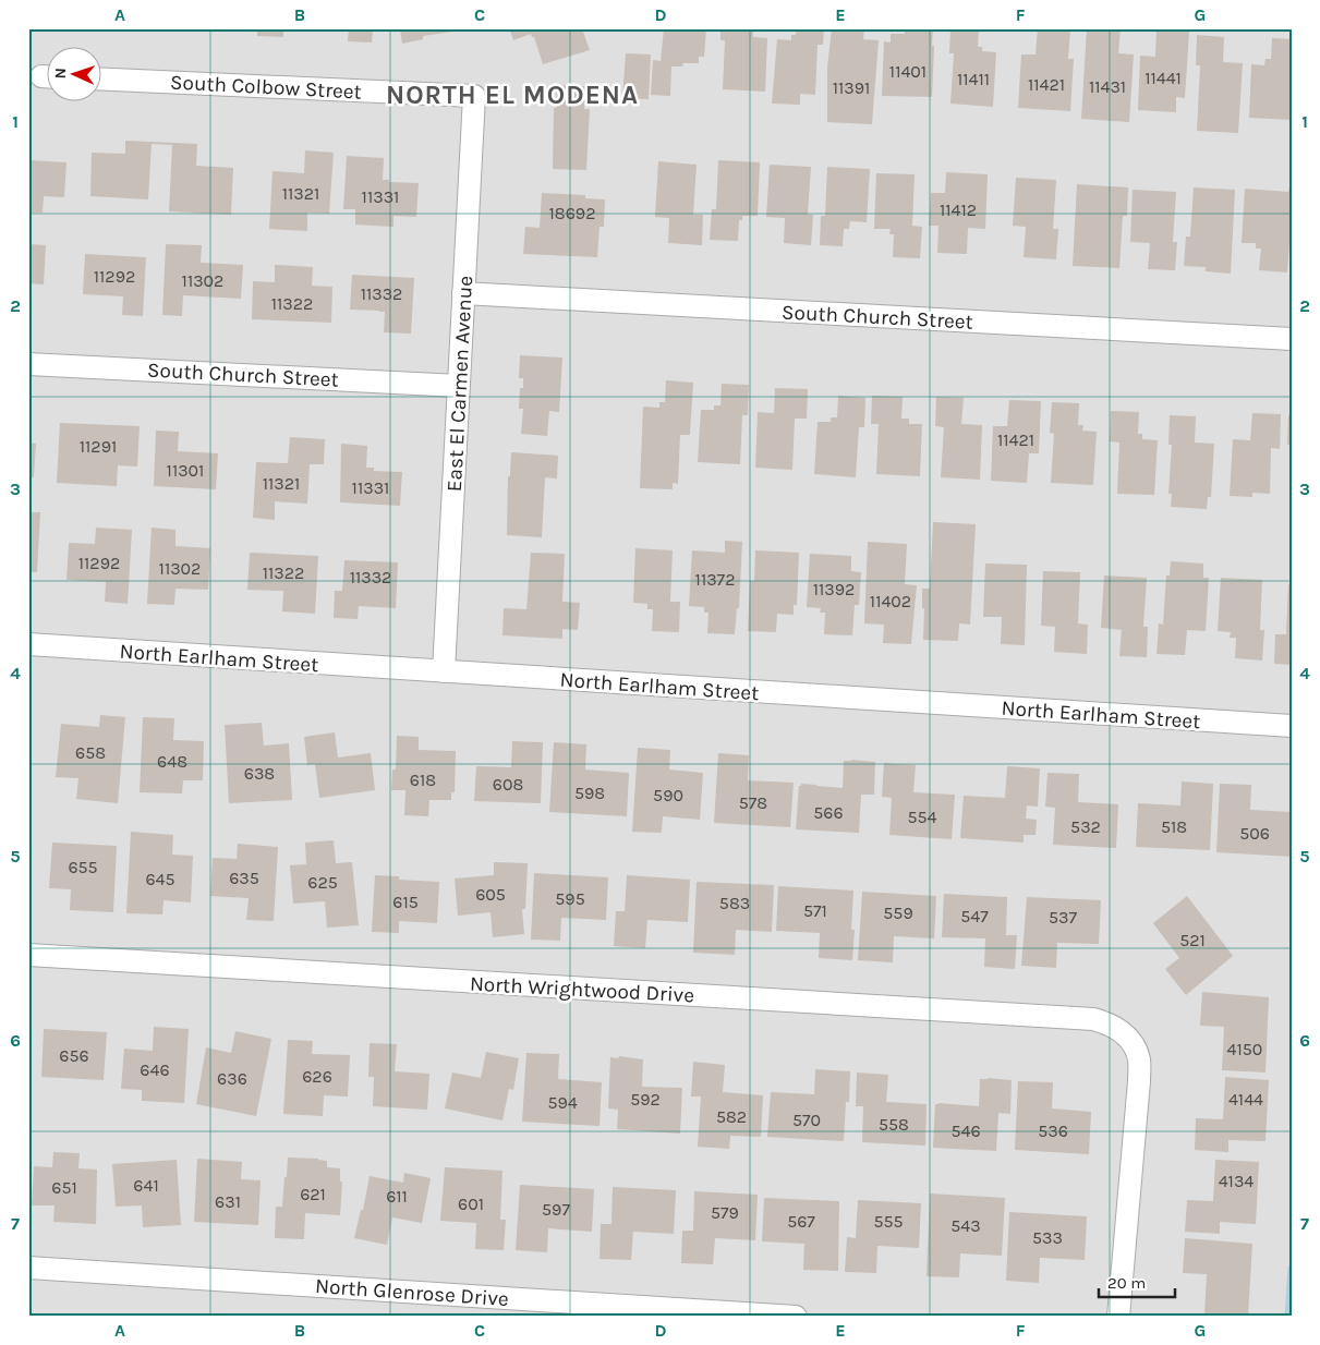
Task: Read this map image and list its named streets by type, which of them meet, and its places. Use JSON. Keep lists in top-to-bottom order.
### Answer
{
  "streets": {
    "street": [
      "South Colbow Street",
      "South Church Street",
      "East El Carmen Avenue",
      "North Earlham Street",
      "North Wrightwood Drive",
      "North Glenrose Drive"
    ]
  },
  "crossings": [
    ["South Colbow Street", "East El Carmen Avenue"],
    ["South Church Street", "East El Carmen Avenue"],
    ["East El Carmen Avenue", "North Earlham Street"]
  ],
  "districts": ["NORTH EL MODENA"],
  "house_numbers": [
    "11401",
    "11441",
    "11411",
    "11421",
    "11431",
    "11391",
    "11321",
    "11331",
    "11412",
    "18692",
    "11292",
    "11302",
    "11332",
    "11322",
    "11421",
    "11291",
    "11301",
    "11321",
    "11331",
    "11292",
    "11302",
    "11322",
    "11332",
    "11372",
    "11392",
    "11402",
    "658",
    "648",
    "638",
    "618",
    "608",
    "598",
    "590",
    "578",
    "566",
    "554",
    "532",
    "518",
    "506",
    "655",
    "635",
    "645",
    "625",
    "605",
    "595",
    "615",
    "583",
    "571",
    "559",
    "547",
    "537",
    "521",
    "4150",
    "656",
    "646",
    "626",
    "636",
    "592",
    "4144",
    "594",
    "582",
    "570",
    "558",
    "546",
    "536",
    "4134",
    "641",
    "651",
    "621",
    "611",
    "631",
    "601",
    "597",
    "579",
    "567",
    "555",
    "543",
    "533"
  ],
  "scale_bar": "20 m",
  "north": "left",
  "grid": {
    "columns": [
      "A",
      "B",
      "C",
      "D",
      "E",
      "F",
      "G"
    ],
    "rows": [
      "1",
      "2",
      "3",
      "4",
      "5",
      "6",
      "7"
    ]
  }
}
